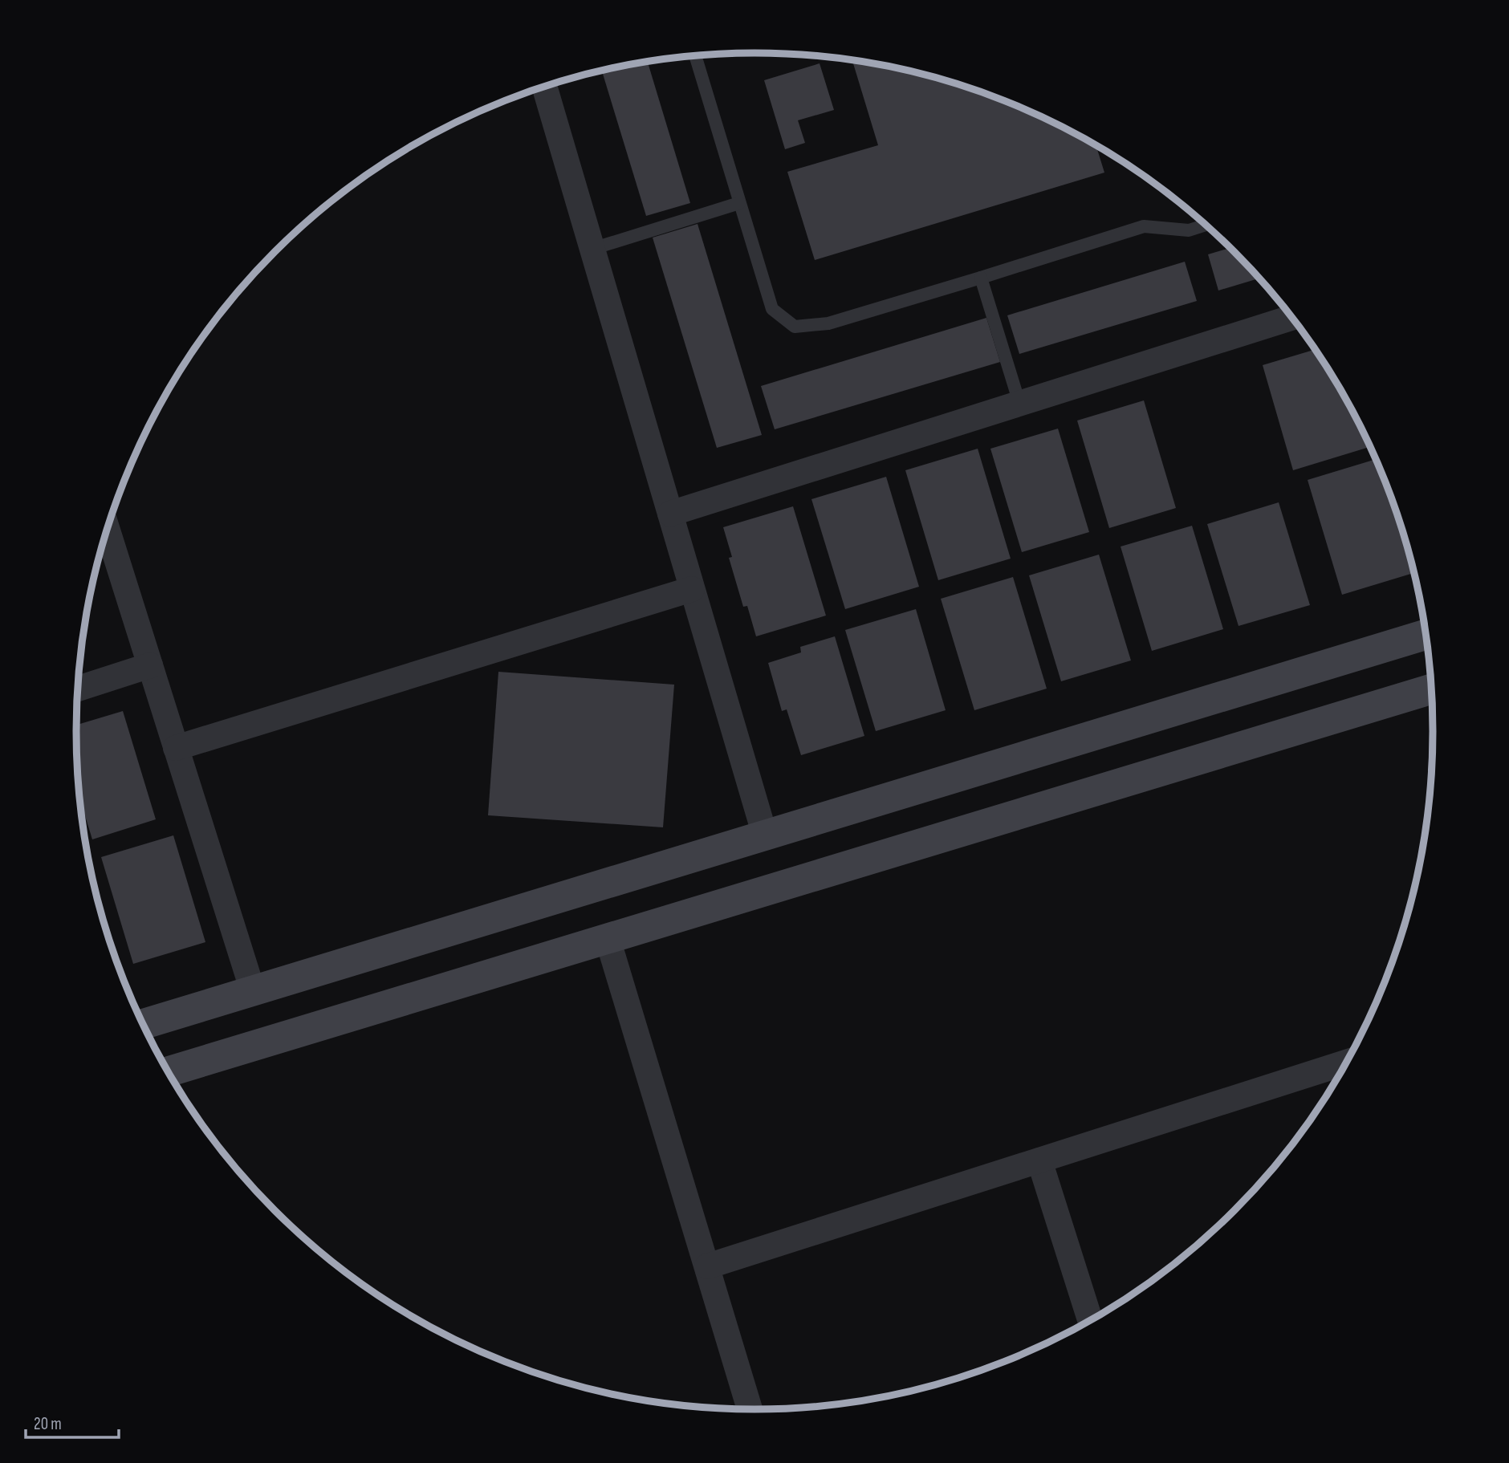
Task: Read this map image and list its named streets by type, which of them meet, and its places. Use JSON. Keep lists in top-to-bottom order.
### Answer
{
  "scale_bar": "20 m"
}
